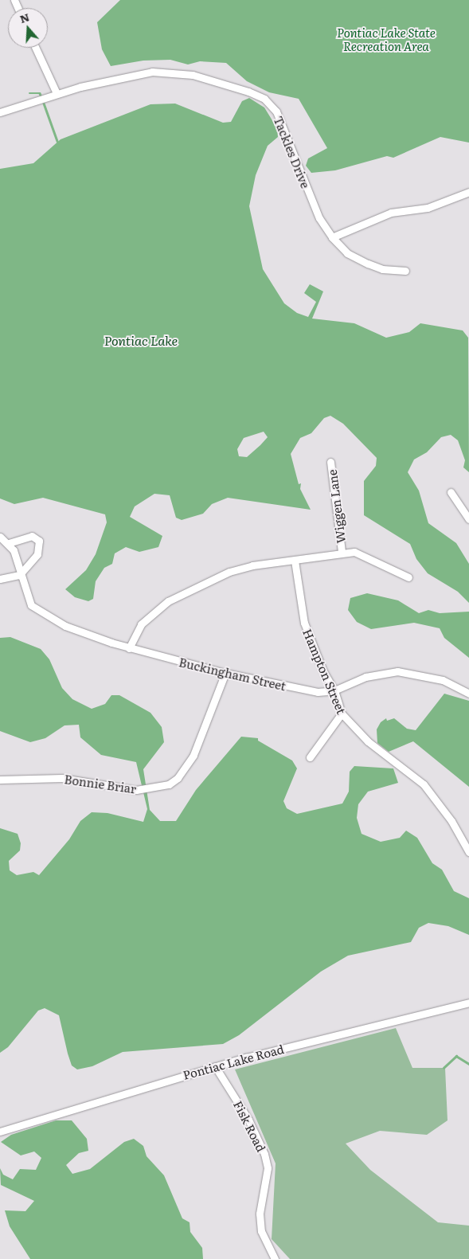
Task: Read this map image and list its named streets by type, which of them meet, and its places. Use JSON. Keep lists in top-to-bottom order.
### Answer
{
  "streets": {
    "street": [
      "Tackles Drive",
      "Wiggen Lane",
      "Hampton Street",
      "Buckingham Street",
      "Bonnie Briar",
      "Pontiac Lake Road",
      "Fisk Road"
    ]
  },
  "crossings": [
    ["Wiggen Lane", "Hampton Street"],
    ["Wiggen Lane", "Buckingham Street"],
    ["Hampton Street", "Buckingham Street"],
    ["Buckingham Street", "Bonnie Briar"],
    ["Pontiac Lake Road", "Fisk Road"]
  ],
  "water": ["Pontiac Lake"],
  "parks": ["Pontiac Lake State Recreation Area"],
  "north": "top"
}
